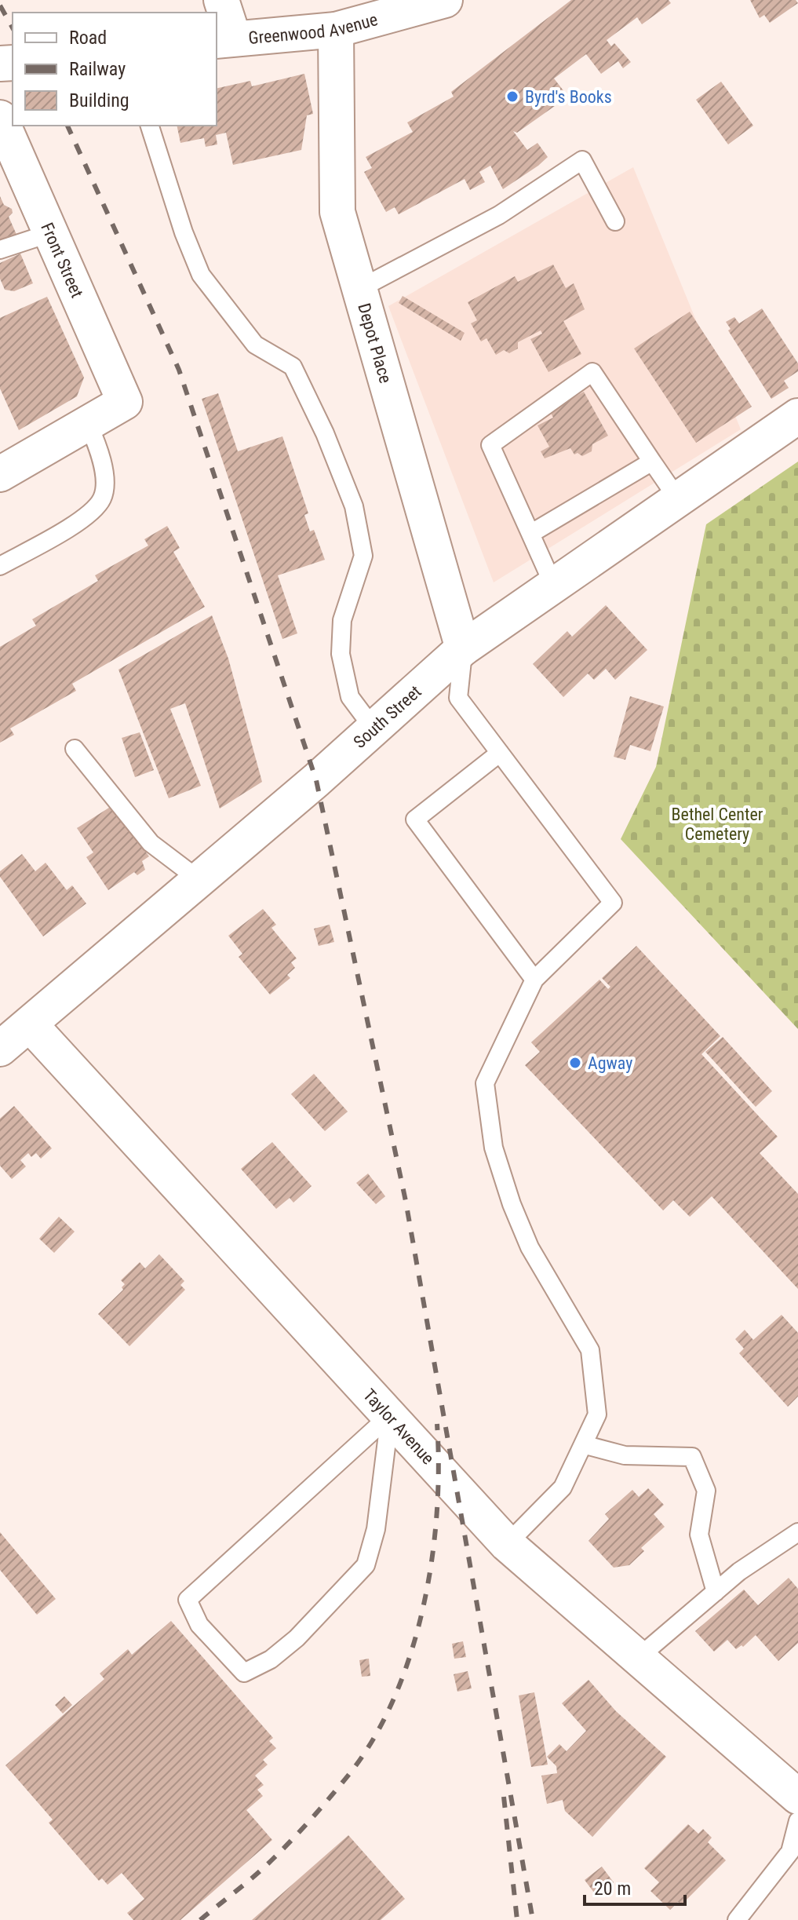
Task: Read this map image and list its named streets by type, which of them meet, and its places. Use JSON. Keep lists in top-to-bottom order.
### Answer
{
  "streets": {
    "street": [
      "Greenwood Avenue",
      "Front Street",
      "Depot Place",
      "South Street",
      "Taylor Avenue"
    ]
  },
  "crossings": [
    ["Greenwood Avenue", "Depot Place"],
    ["Depot Place", "South Street"],
    ["South Street", "Taylor Avenue"]
  ],
  "parks": ["Bethel Center Cemetery"],
  "places": ["Byrd's Books", "Agway"],
  "legend": ["Road", "Railway", "Building"],
  "scale_bar": "20 m"
}
